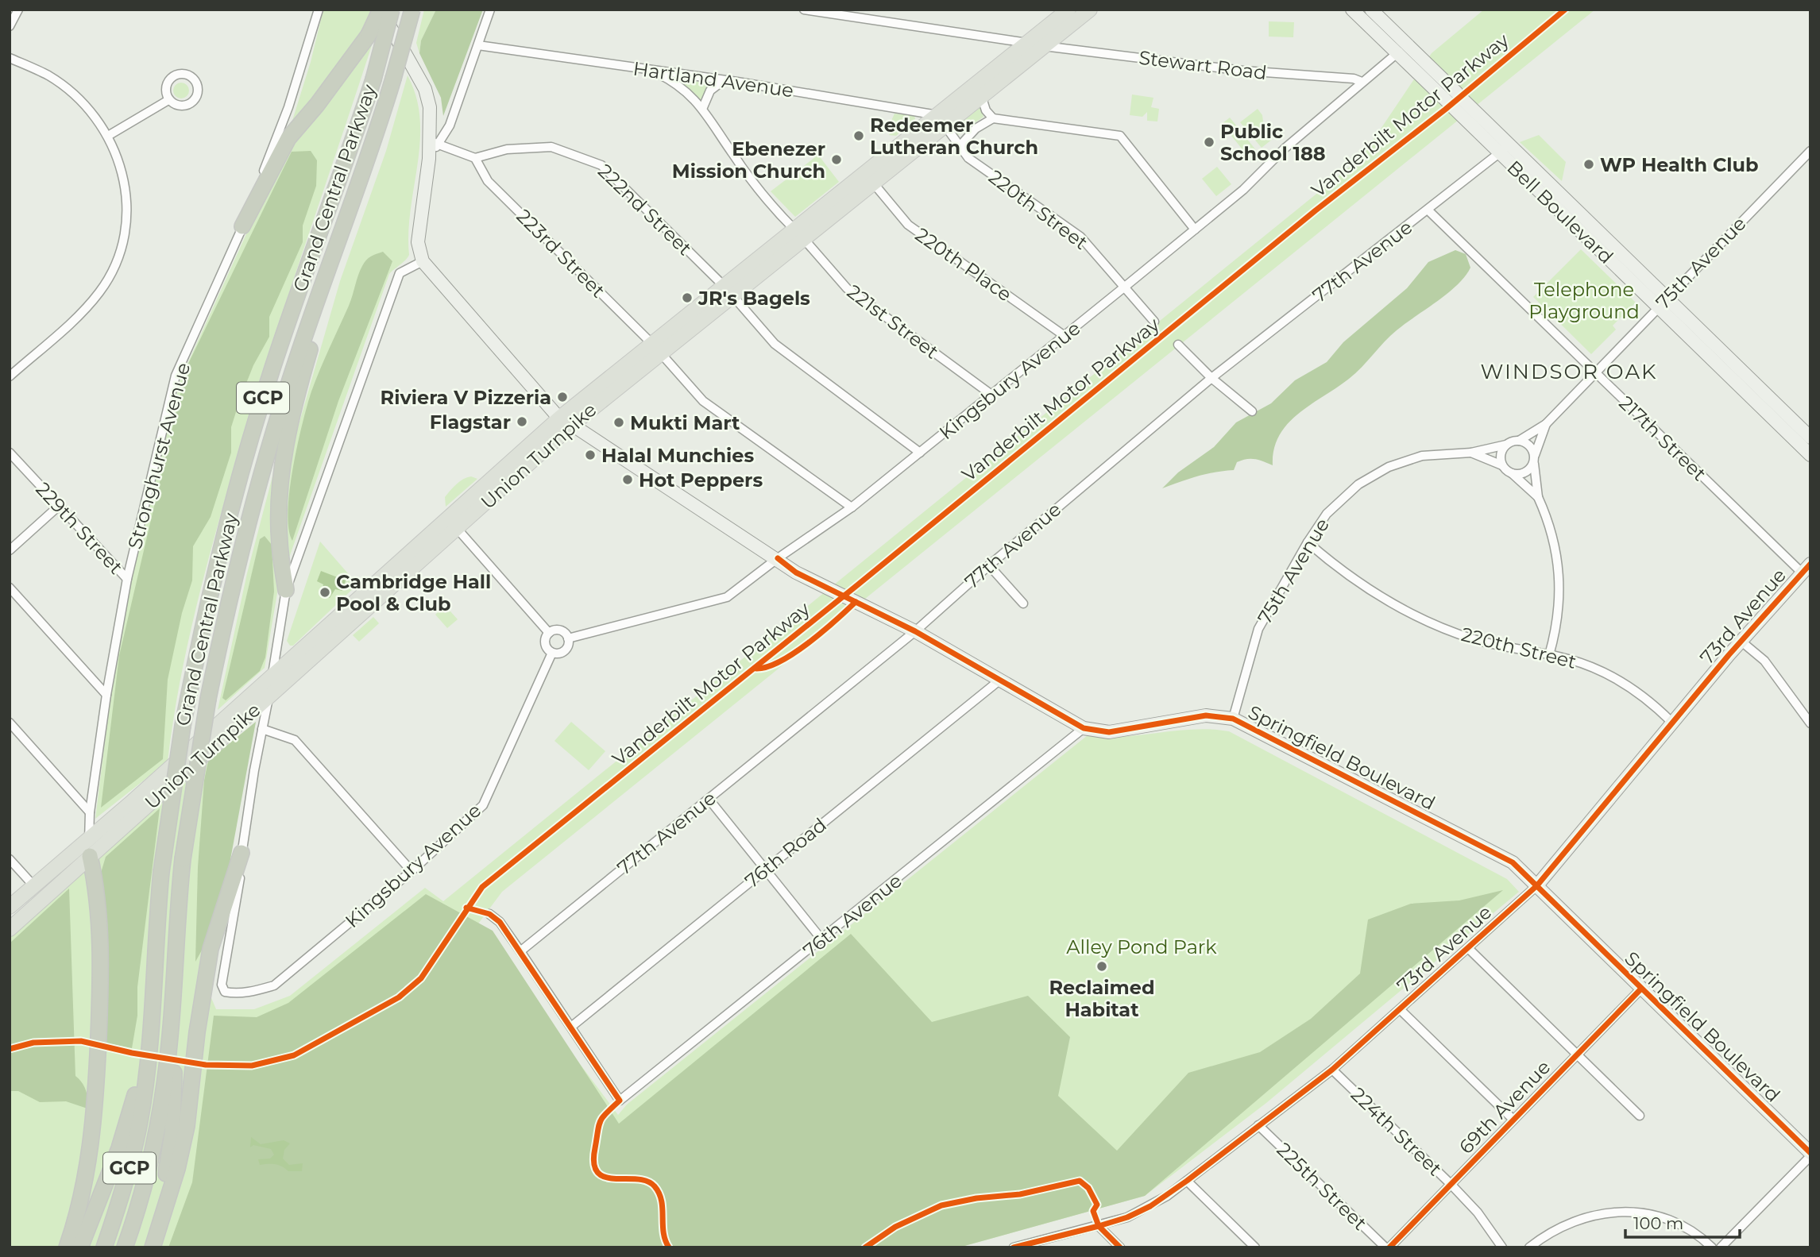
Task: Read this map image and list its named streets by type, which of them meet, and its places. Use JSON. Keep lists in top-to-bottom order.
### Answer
{
  "streets": {
    "highway": ["Grand Central Parkway", "GCP"],
    "main road": [
      "Bell Boulevard",
      "Union Turnpike",
      "73rd Avenue",
      "Springfield Boulevard"
    ],
    "street": [
      "Stewart Road",
      "Hartland Avenue",
      "222nd Street",
      "220th Street",
      "223rd Street",
      "77th Avenue",
      "75th Avenue",
      "220th Place",
      "221st Street",
      "Kingsbury Avenue",
      "217th Street",
      "Stronghurst Avenue",
      "229th Street",
      "76th Road",
      "76th Avenue",
      "69th Avenue",
      "224th Street",
      "225th Street"
    ],
    "cycle path": ["Vanderbilt Motor Parkway"]
  },
  "crossings": [
    ["Stewart Road", "Kingsbury Avenue"],
    ["Stewart Road", "Union Turnpike"],
    ["Hartland Avenue", "220th Street"],
    ["Hartland Avenue", "221st Street"],
    ["Hartland Avenue", "Union Turnpike"],
    ["Grand Central Parkway", "GCP"],
    ["222nd Street", "223rd Street"],
    ["222nd Street", "Kingsbury Avenue"],
    ["222nd Street", "Union Turnpike"],
    ["220th Street", "75th Avenue"],
    ["220th Street", "Kingsbury Avenue"],
    ["220th Street", "Union Turnpike"],
    ["220th Street", "73rd Avenue"],
    ["Bell Boulevard", "77th Avenue"],
    ["Bell Boulevard", "75th Avenue"],
    ["Bell Boulevard", "Kingsbury Avenue"],
    ["223rd Street", "Kingsbury Avenue"],
    ["223rd Street", "Union Turnpike"],
    ["77th Avenue", "217th Street"],
    ["77th Avenue", "Springfield Boulevard"],
    ["75th Avenue", "217th Street"],
    ["75th Avenue", "Springfield Boulevard"],
    ["220th Place", "Kingsbury Avenue"],
    ["220th Place", "Union Turnpike"],
    ["221st Street", "Kingsbury Avenue"],
    ["221st Street", "Union Turnpike"],
    ["Kingsbury Avenue", "Springfield Boulevard"],
    ["217th Street", "73rd Avenue"],
    ["Stronghurst Avenue", "Union Turnpike"],
    ["Stronghurst Avenue", "229th Street"],
    ["Union Turnpike", "Springfield Boulevard"],
    ["73rd Avenue", "Springfield Boulevard"],
    ["73rd Avenue", "224th Street"],
    ["73rd Avenue", "225th Street"],
    ["Springfield Boulevard", "76th Road"],
    ["Springfield Boulevard", "76th Avenue"],
    ["Springfield Boulevard", "69th Avenue"],
    ["76th Road", "76th Avenue"],
    ["69th Avenue", "224th Street"],
    ["69th Avenue", "225th Street"]
  ],
  "districts": ["WINDSOR OAK"],
  "parks": ["Telephone Playground", "Alley Pond Park"],
  "places": [
    "Redeemer Lutheran Church",
    "Public School 188",
    "Ebenezer Mission Church",
    "WP Health Club",
    "JR's Bagels",
    "Riviera V Pizzeria",
    "Flagstar",
    "Mukti Mart",
    "Halal Munchies",
    "Hot Peppers",
    "Cambridge Hall Pool & Club",
    "Reclaimed Habitat"
  ],
  "scale_bar": "100 m"
}
